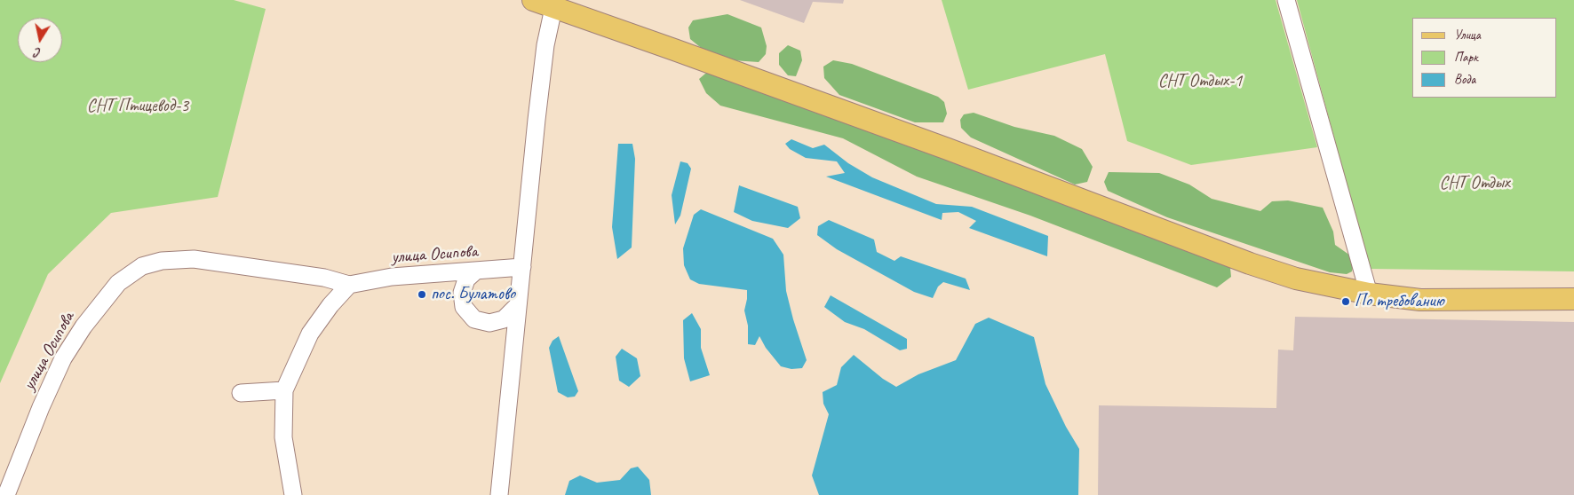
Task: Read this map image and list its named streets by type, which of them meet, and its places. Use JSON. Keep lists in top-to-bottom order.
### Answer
{
  "streets": {
    "street": ["улица Осипова"]
  },
  "parks": ["СНТ Отдых-1", "СНТ Птицевод-3", "СНТ Отдых"],
  "places": ["пос. Булатово", "По требованию"],
  "legend": ["Улица", "Парк", "Вода"],
  "north": "bottom"
}
